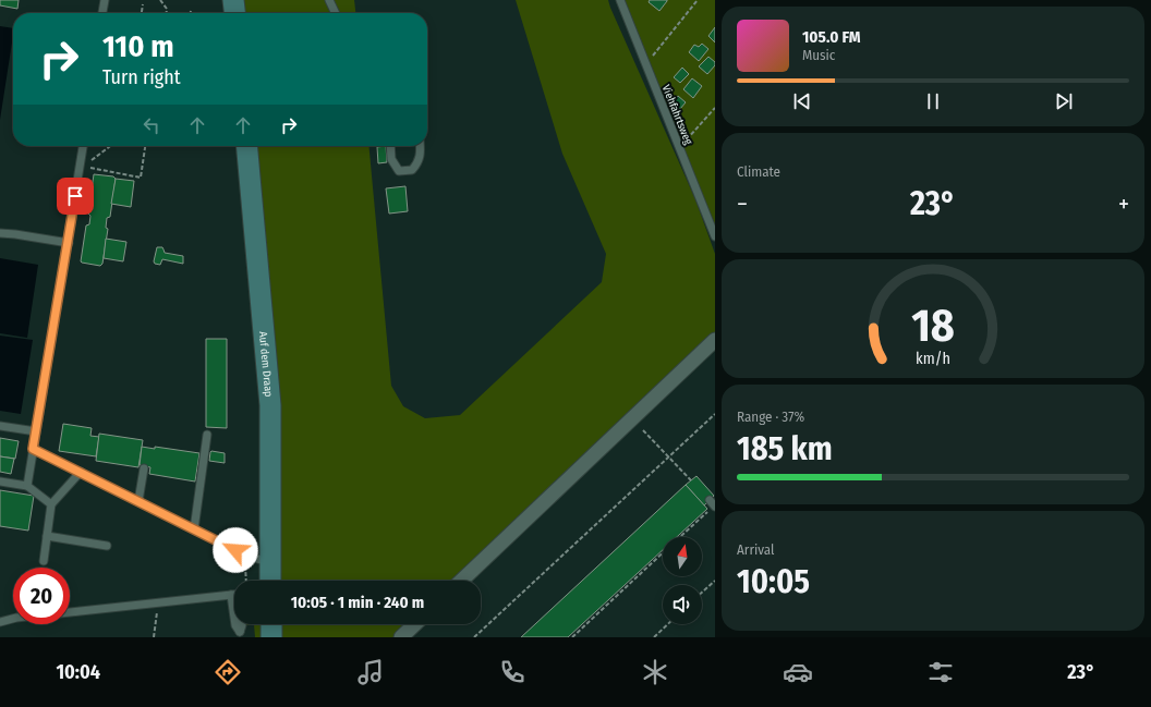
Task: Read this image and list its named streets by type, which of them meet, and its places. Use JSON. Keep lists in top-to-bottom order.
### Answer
{
  "streets": {
    "street": ["Auf dem Draap"],
    "lane": ["Viehfahrtsweg"]
  },
  "north": "top",
  "page": {
    "turn": ["110 m", "Turn right"],
    "song": ["105.0 FM", "Music"],
    "tile": [
      "Climate",
      ["Range · 37%", "185 km"],
      ["Arrival", "10:05"]
    ],
    "heat": ["−", "23°", "+"],
    "limit": "20",
    "trip": "10:05 · 1 min · 240 m",
    "tabs": ["10:04", "23°"],
    "gauge": ["18", "km/h"]
  }
}
